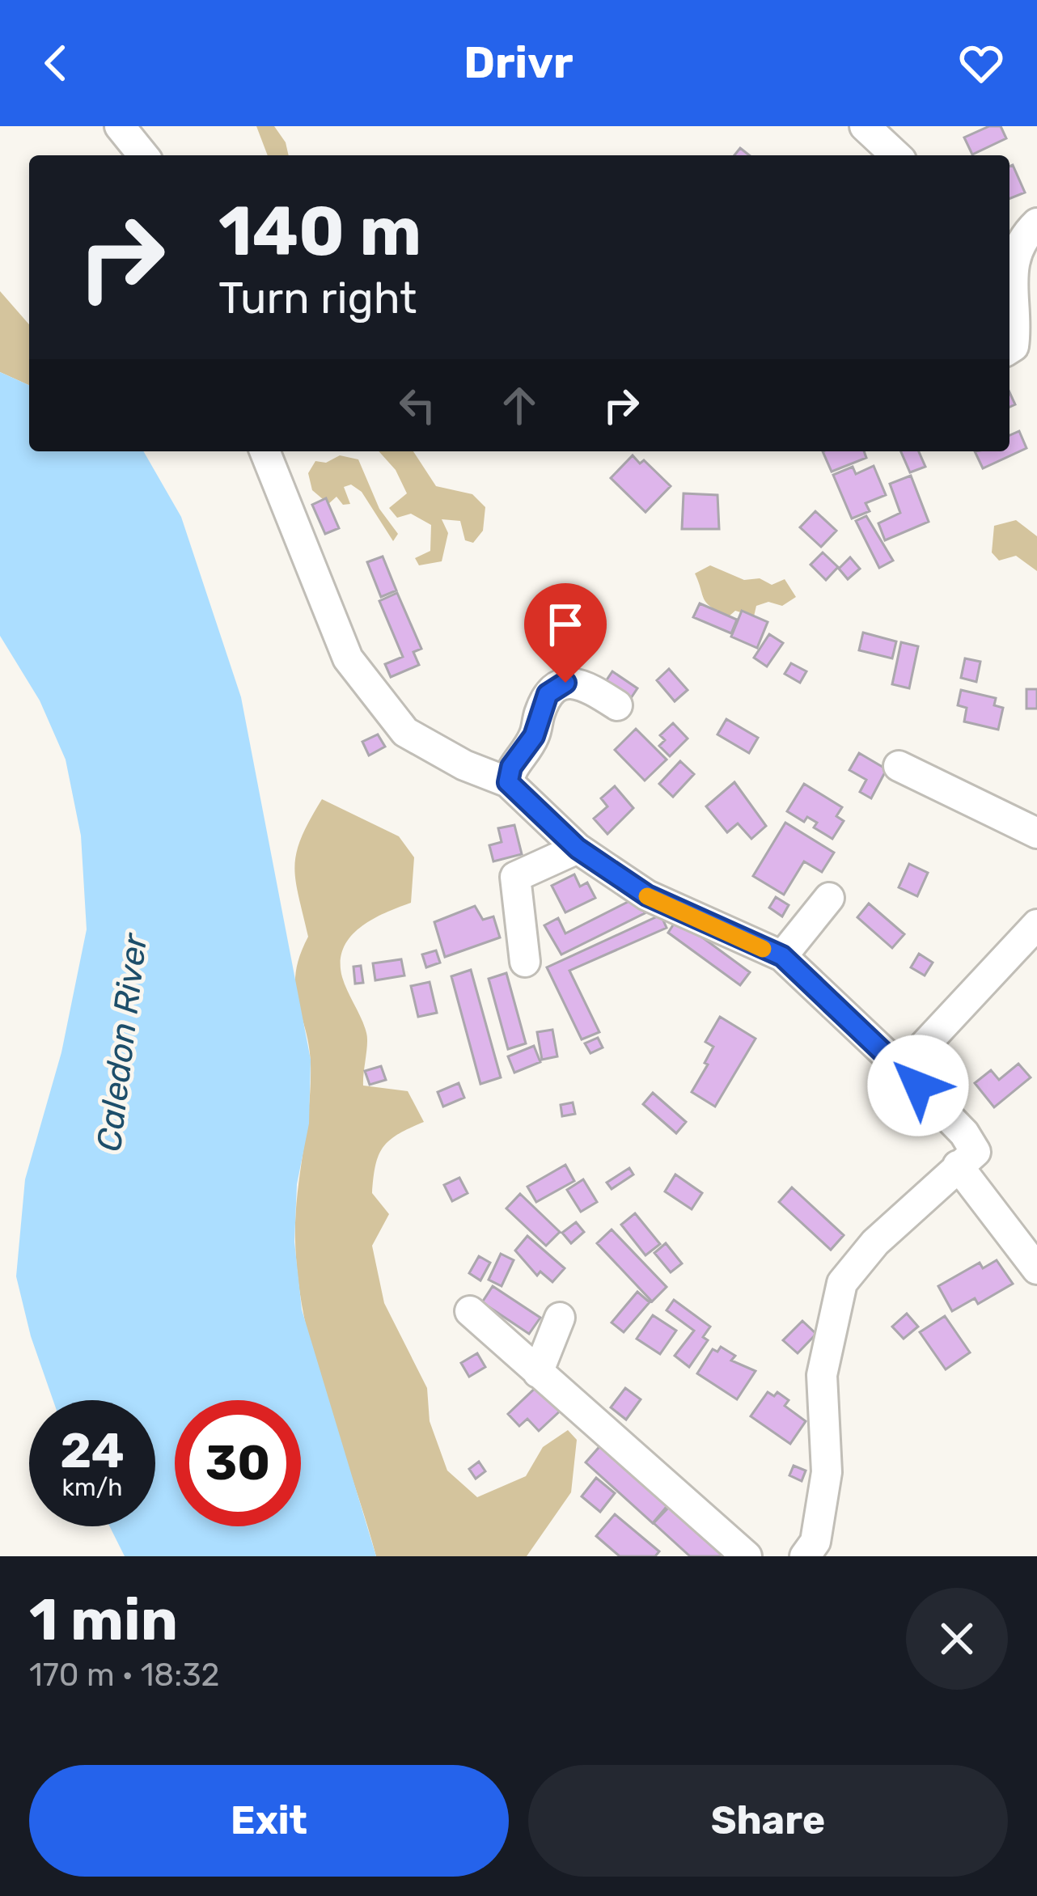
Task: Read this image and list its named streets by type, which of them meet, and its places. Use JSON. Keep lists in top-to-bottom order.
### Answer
{
  "water": ["Caledon River"],
  "page": {
    "header": "Drivr",
    "turn": ["140 m", "Turn right"],
    "speed": "24 km/h",
    "limit": "30",
    "heading": ["1 min", "170 m · 18:32"],
    "buttons": ["Exit", "Share"]
  }
}
